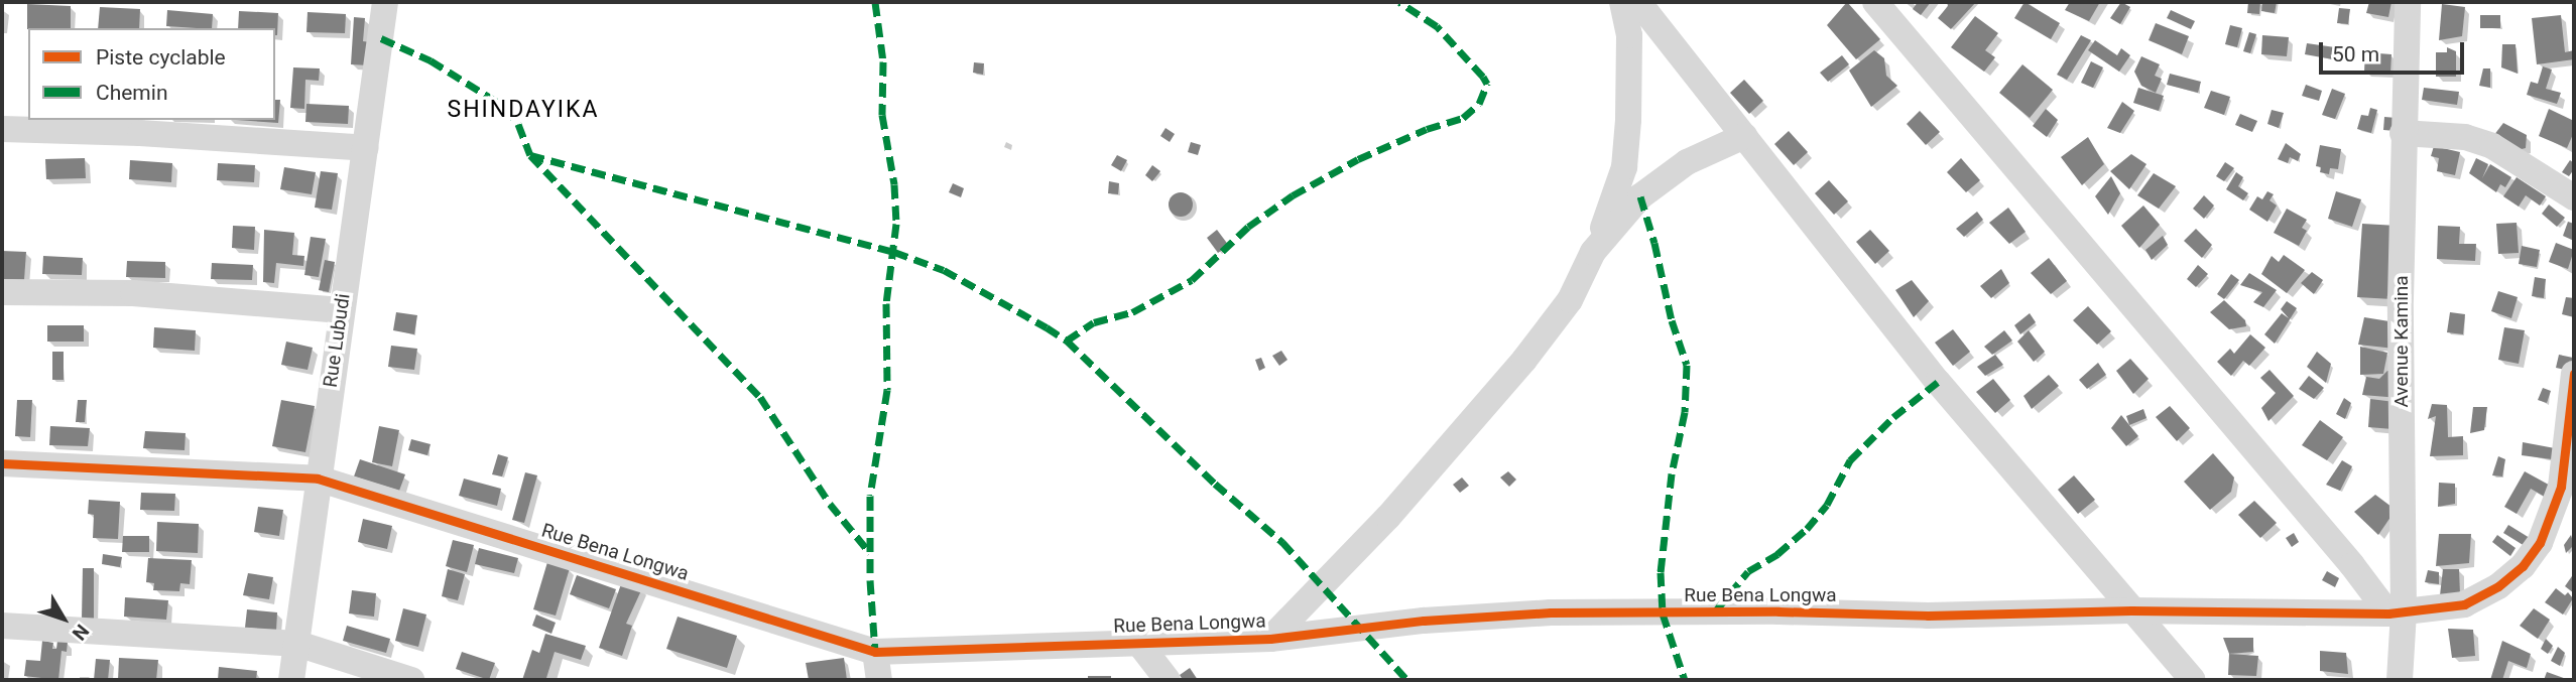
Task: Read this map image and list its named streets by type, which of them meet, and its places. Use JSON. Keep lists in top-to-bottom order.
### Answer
{
  "streets": {
    "street": ["Rue Lubudi", "Avenue Kamina", "Rue Bena Longwa"]
  },
  "crossings": [
    ["Rue Lubudi", "Rue Bena Longwa"],
    ["Avenue Kamina", "Rue Bena Longwa"]
  ],
  "districts": ["SHINDAYIKA"],
  "legend": ["Piste cyclable", "Chemin"],
  "scale_bar": "50 m",
  "north": "bottom right"
}
